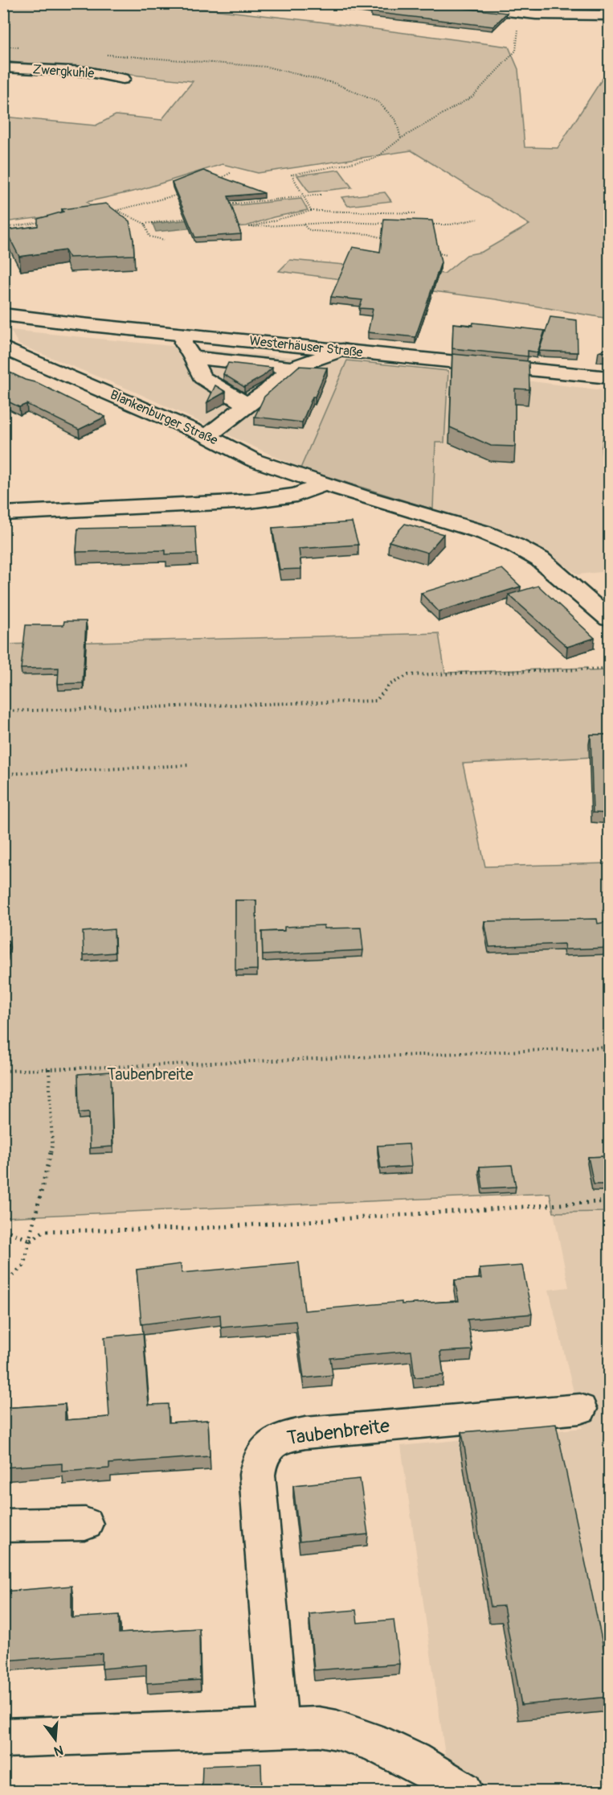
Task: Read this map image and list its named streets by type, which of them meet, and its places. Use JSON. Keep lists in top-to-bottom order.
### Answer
{
  "streets": {
    "street": [
      "Zwergkuhle",
      "Westerhäuser Straße",
      "Blankenburger Straße",
      "Taubenbreite"
    ]
  },
  "parks": ["Taubenbreite"],
  "north": "bottom"
}
